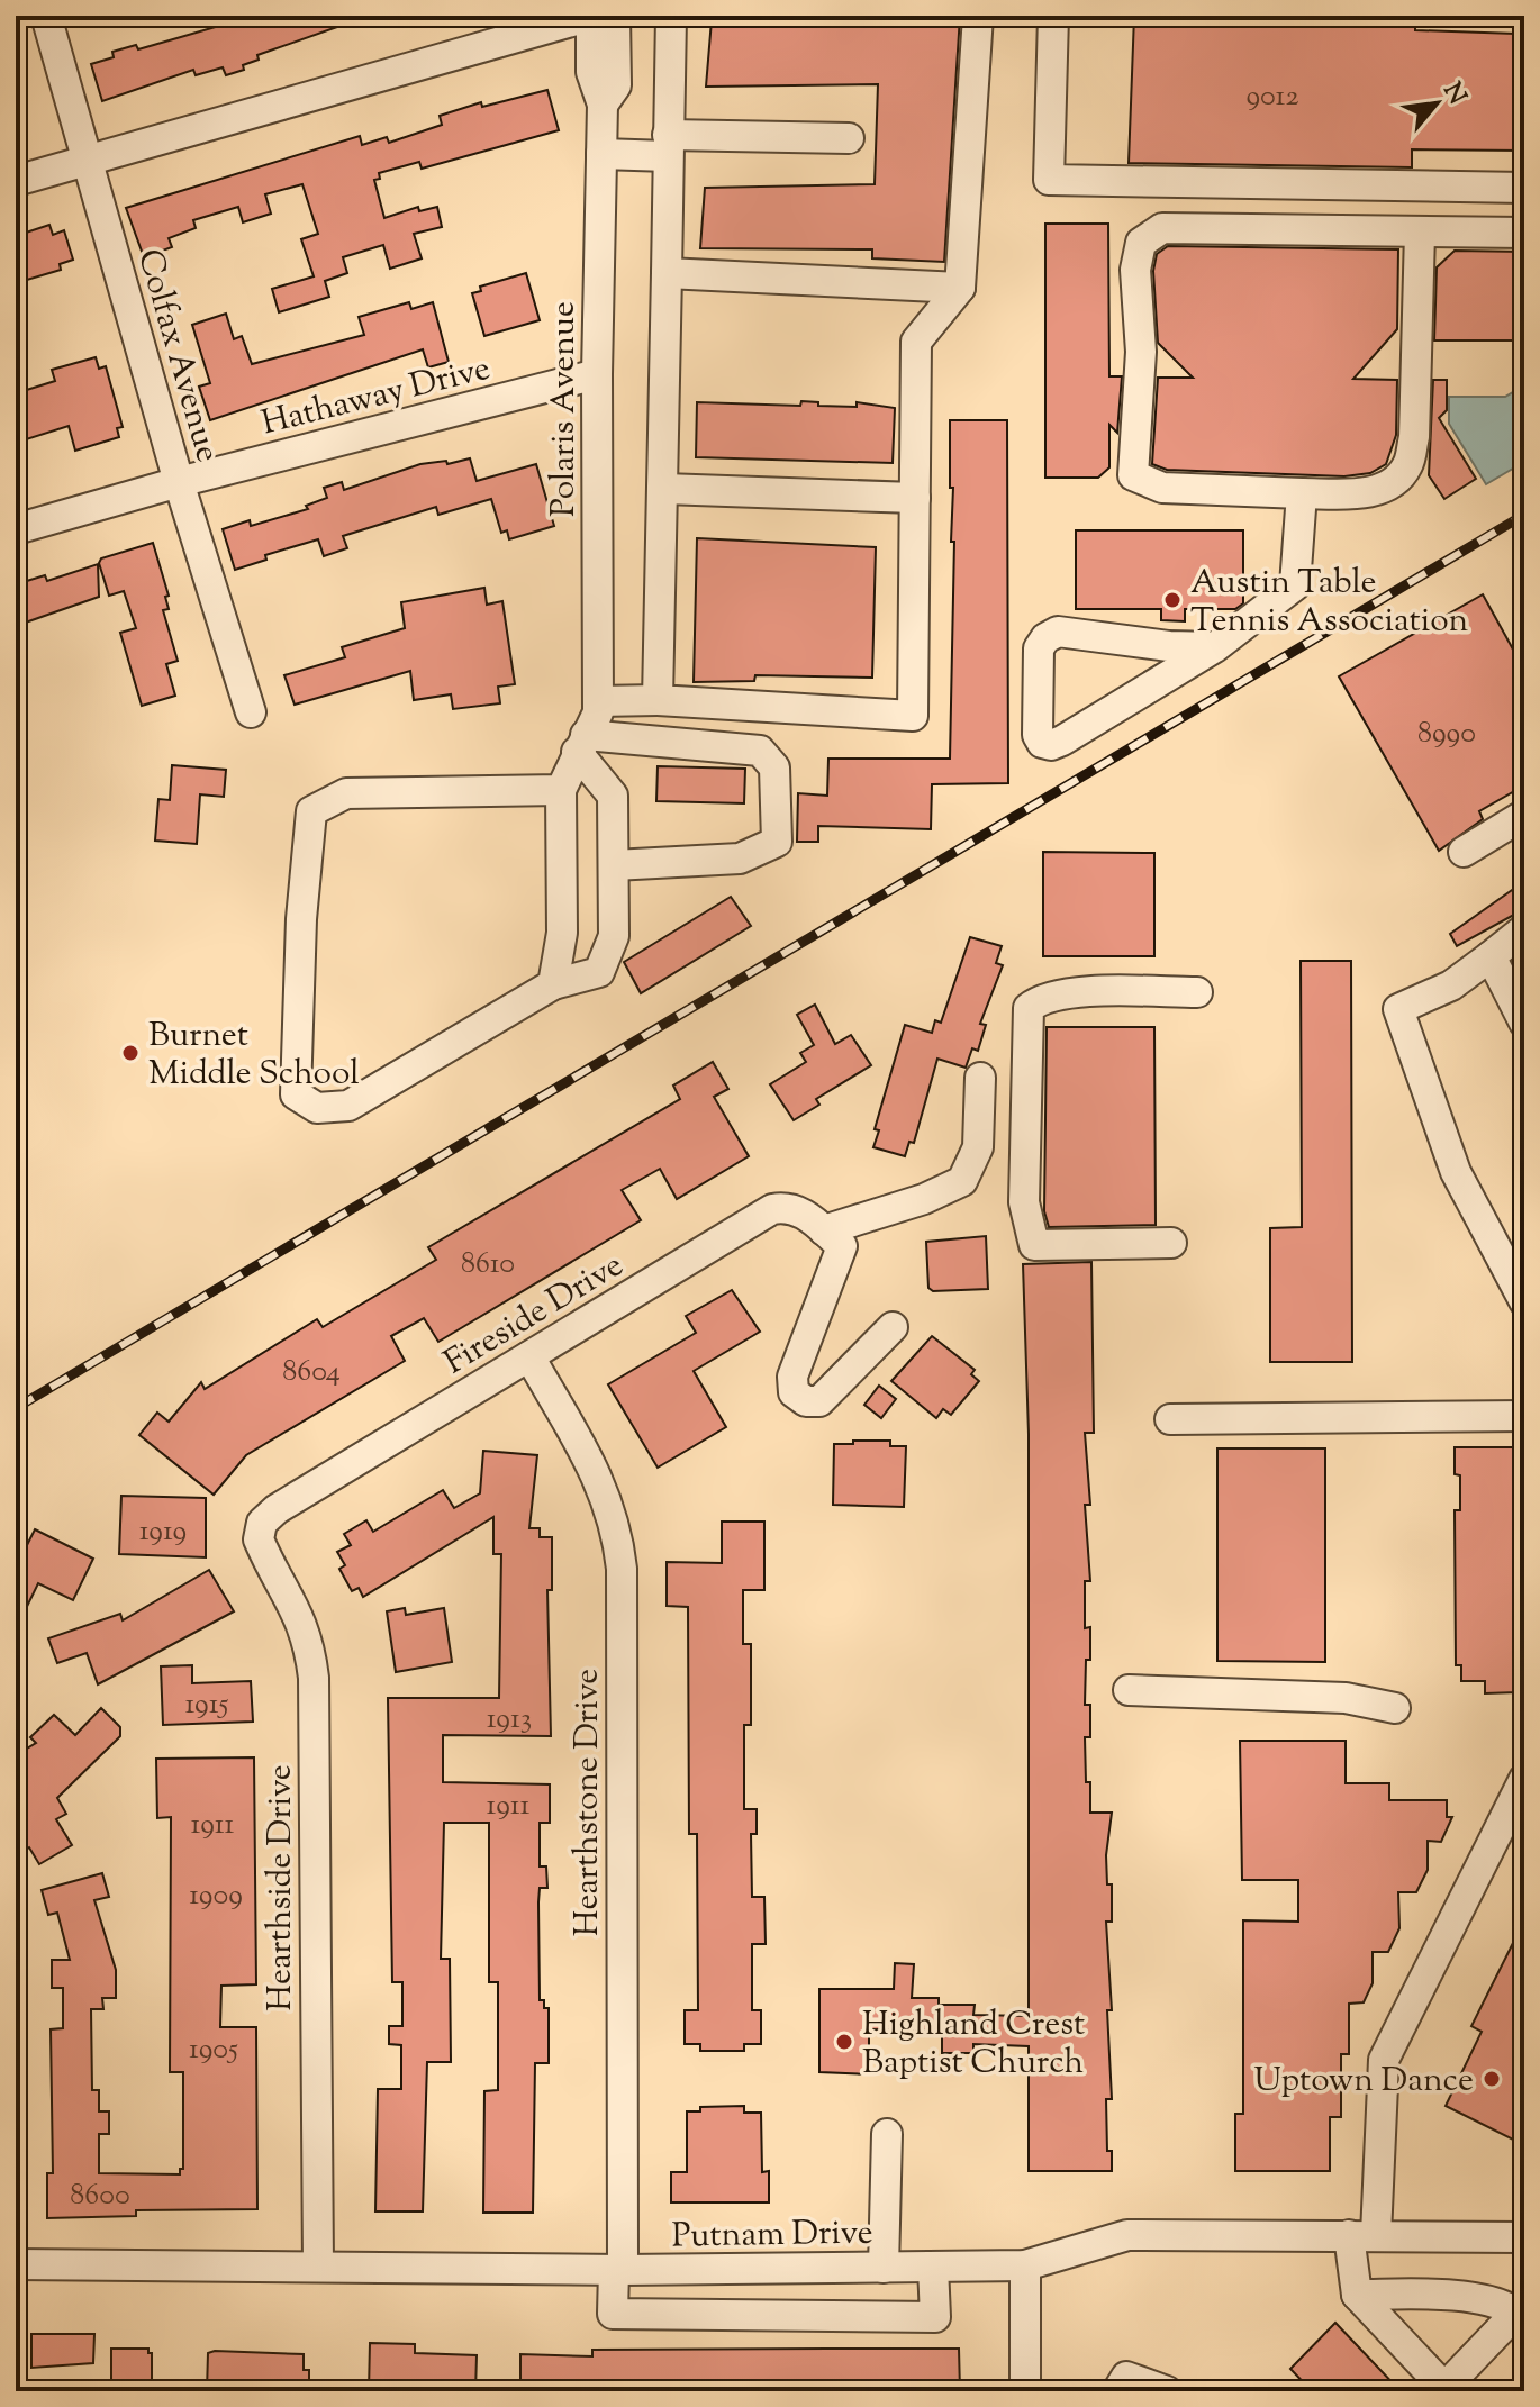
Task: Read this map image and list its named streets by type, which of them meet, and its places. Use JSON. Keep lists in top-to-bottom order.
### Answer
{
  "streets": {
    "street": [
      "Colfax Avenue",
      "Hathaway Drive",
      "Polaris Avenue",
      "Fireside Drive",
      "Hearthstone Drive",
      "Hearthside Drive",
      "Putnam Drive"
    ]
  },
  "crossings": [
    ["Colfax Avenue", "Hathaway Drive"],
    ["Hathaway Drive", "Polaris Avenue"],
    ["Fireside Drive", "Hearthstone Drive"],
    ["Fireside Drive", "Hearthside Drive"],
    ["Hearthstone Drive", "Putnam Drive"],
    ["Hearthside Drive", "Putnam Drive"]
  ],
  "places": [
    "Austin Table Tennis Association",
    "Burnet Middle School",
    "Highland Crest Baptist Church",
    "Uptown Dance"
  ],
  "house_numbers": [
    "9012",
    "8990",
    "8610",
    "8604",
    "1919",
    "1915",
    "1913",
    "1911",
    "1911",
    "1909",
    "1905",
    "8600"
  ],
  "north": "top right"
}
